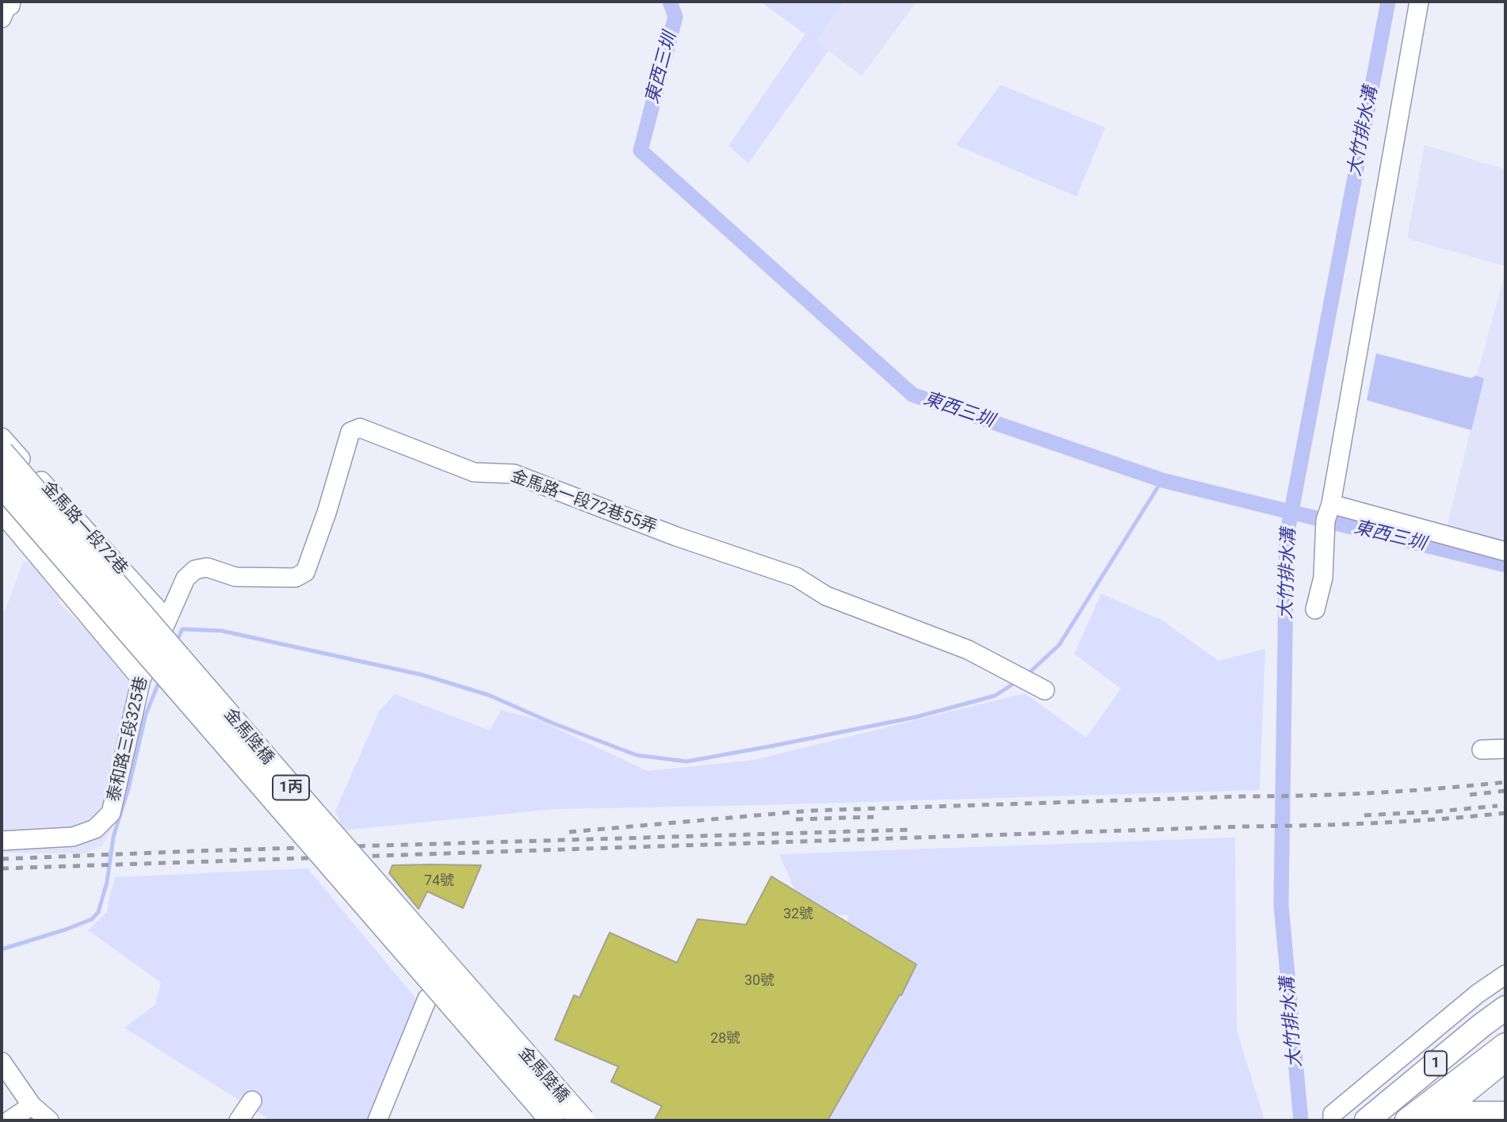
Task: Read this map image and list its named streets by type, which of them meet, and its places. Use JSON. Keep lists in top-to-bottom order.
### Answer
{
  "streets": {
    "main road": ["金馬陸橋", "1丙", "1"],
    "street": ["金馬路一段72巷55弄", "金馬路一段72巷", "泰和路三段325巷"]
  },
  "crossings": [
    ["金馬路一段72巷55弄", "金馬路一段72巷"],
    ["金馬路一段72巷55弄", "泰和路三段325巷"],
    ["金馬路一段72巷", "泰和路三段325巷"]
  ],
  "water": ["東西三圳", "大竹排水溝"],
  "house_numbers": [
    "74號",
    "32號",
    "30號",
    "28號"
  ]
}
